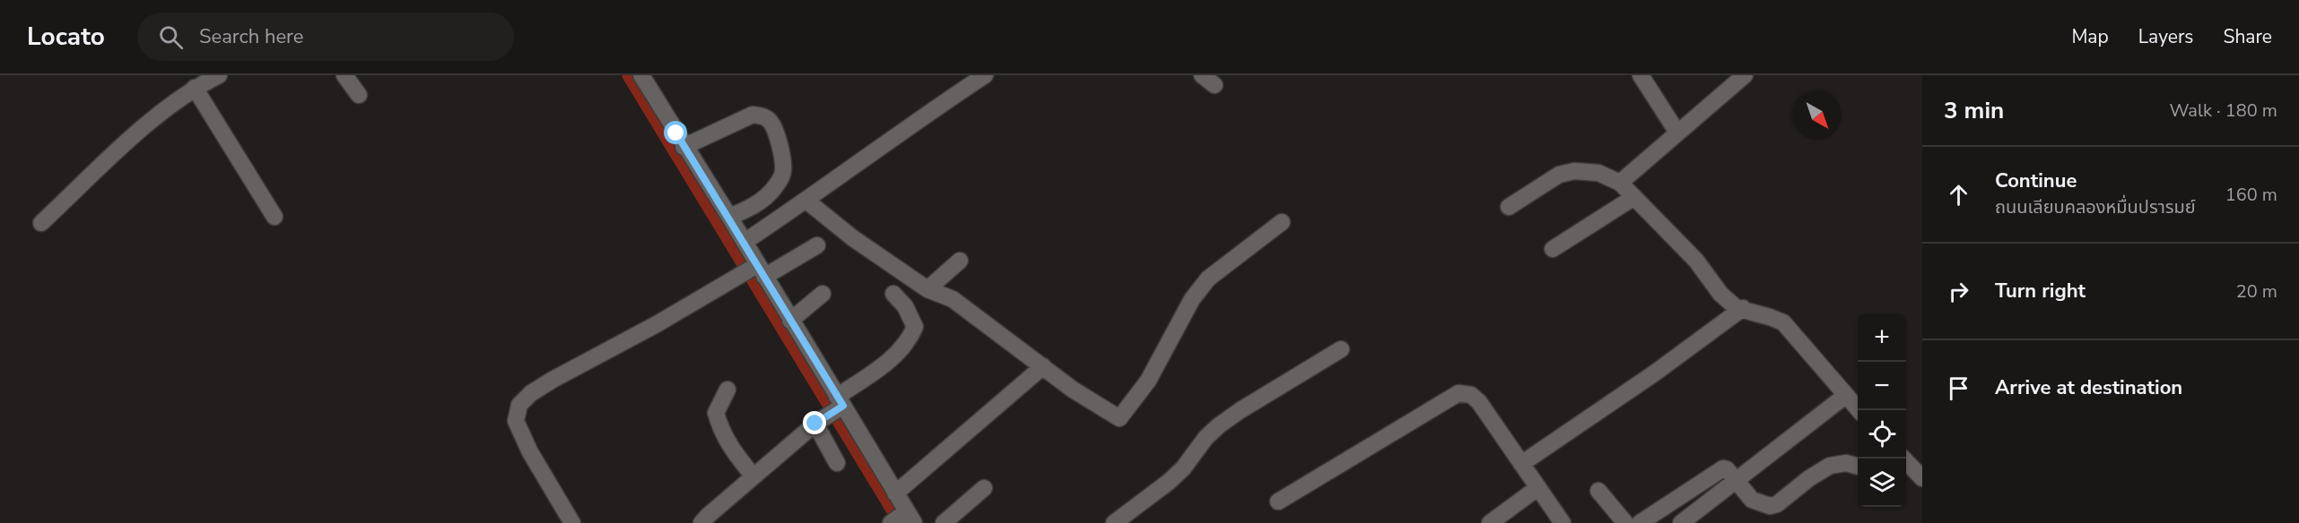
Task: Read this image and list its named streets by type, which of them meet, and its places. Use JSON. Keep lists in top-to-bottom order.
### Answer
{
  "north": "bottom right",
  "page": {
    "header": "Locato",
    "search": "Search here",
    "nav": ["Map", "Layers", "Share"],
    "heading": ["3 min", "Walk · 180 m"],
    "list": [
      ["Continue", "ถนนเลียบคลองหมื่นปรารมย์", "160 m"],
      ["Turn right", "20 m"],
      "Arrive at destination"
    ],
    "map_buttons": ["+", "−"]
  }
}
